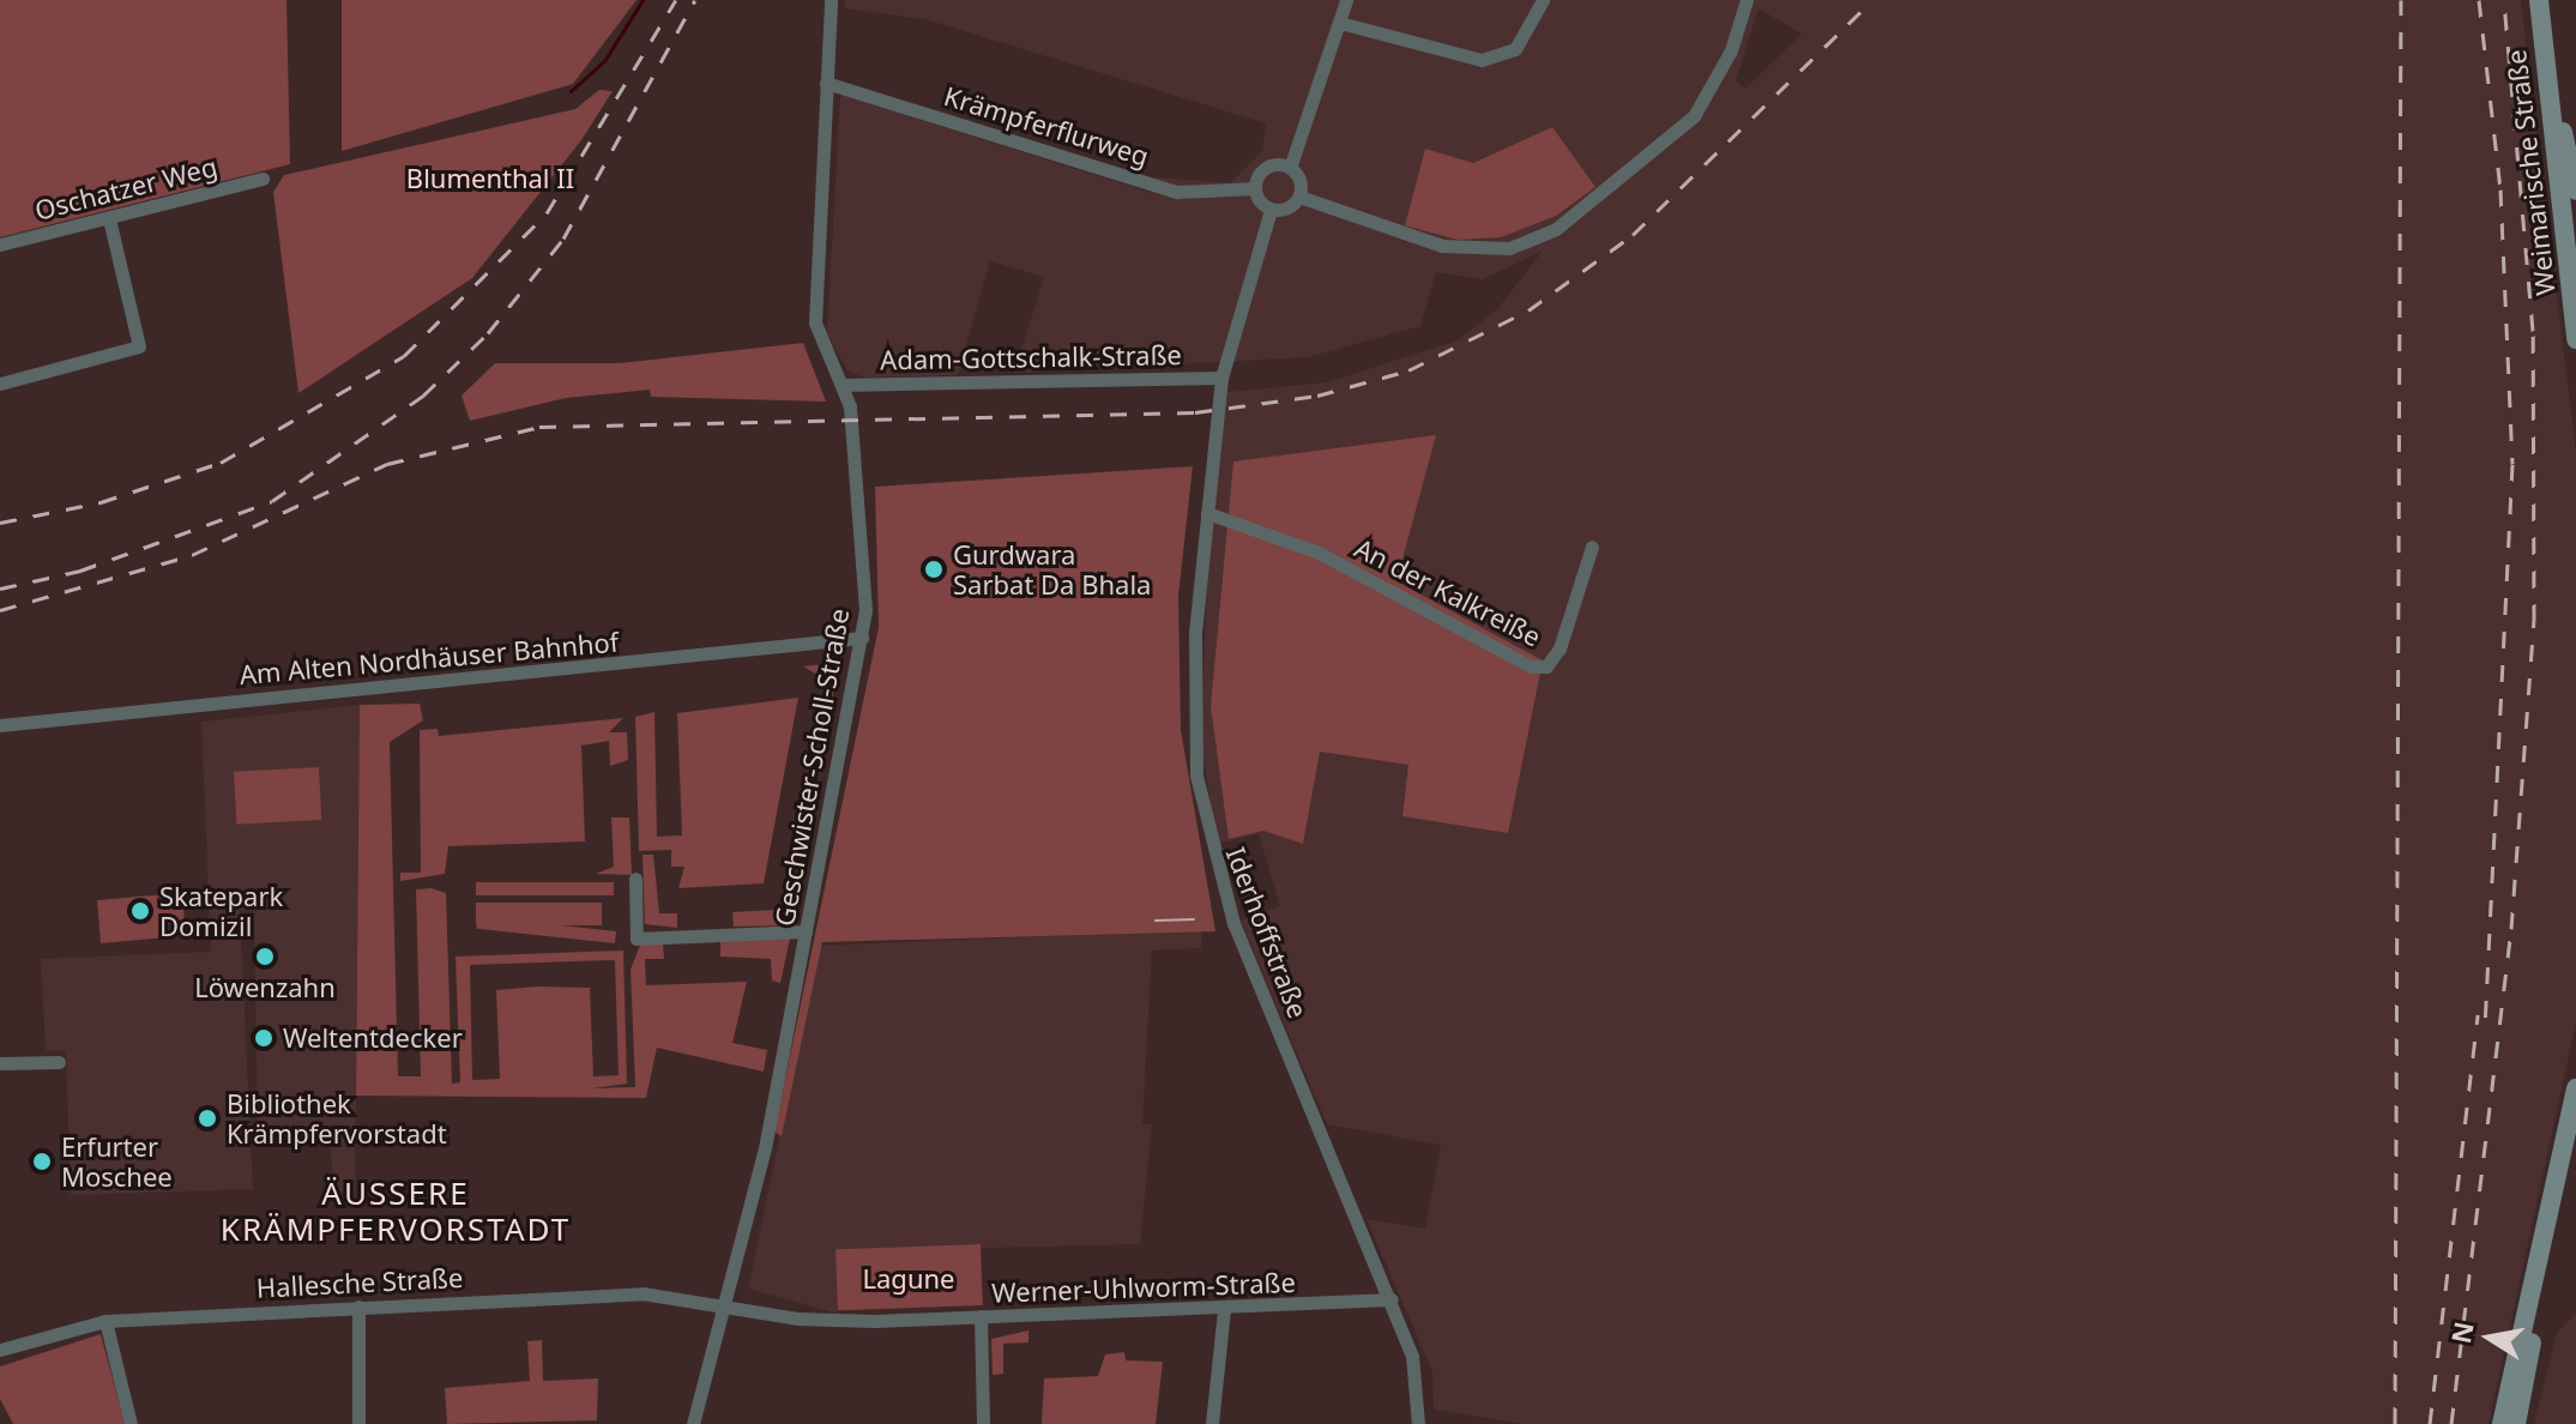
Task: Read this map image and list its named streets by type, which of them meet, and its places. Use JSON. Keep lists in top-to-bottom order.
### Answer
{
  "streets": {
    "main road": ["Weimarische Straße"],
    "street": [
      "Krämpferflurweg",
      "Oschatzer Weg",
      "Adam-Gottschalk-Straße",
      "An der Kalkreiße",
      "Am Alten Nordhäuser Bahnhof",
      "Geschwister-Scholl-Straße",
      "Iderhoffstraße",
      "Hallesche Straße",
      "Werner-Uhlworm-Straße"
    ]
  },
  "crossings": [
    ["Krämpferflurweg", "Geschwister-Scholl-Straße"],
    ["Adam-Gottschalk-Straße", "Geschwister-Scholl-Straße"],
    ["Adam-Gottschalk-Straße", "Iderhoffstraße"],
    ["An der Kalkreiße", "Iderhoffstraße"],
    ["Am Alten Nordhäuser Bahnhof", "Geschwister-Scholl-Straße"],
    ["Geschwister-Scholl-Straße", "Hallesche Straße"],
    ["Geschwister-Scholl-Straße", "Werner-Uhlworm-Straße"],
    ["Iderhoffstraße", "Werner-Uhlworm-Straße"],
    ["Hallesche Straße", "Werner-Uhlworm-Straße"]
  ],
  "districts": ["ÄUSSERE KRÄMPFERVORSTADT"],
  "parks": ["Blumenthal II", "Lagune"],
  "places": [
    "Gurdwara Sarbat Da Bhala",
    "Skatepark Domizil",
    "Löwenzahn",
    "Weltentdecker",
    "Bibliothek Krämpfervorstadt",
    "Erfurter Moschee"
  ],
  "north": "left"
}
